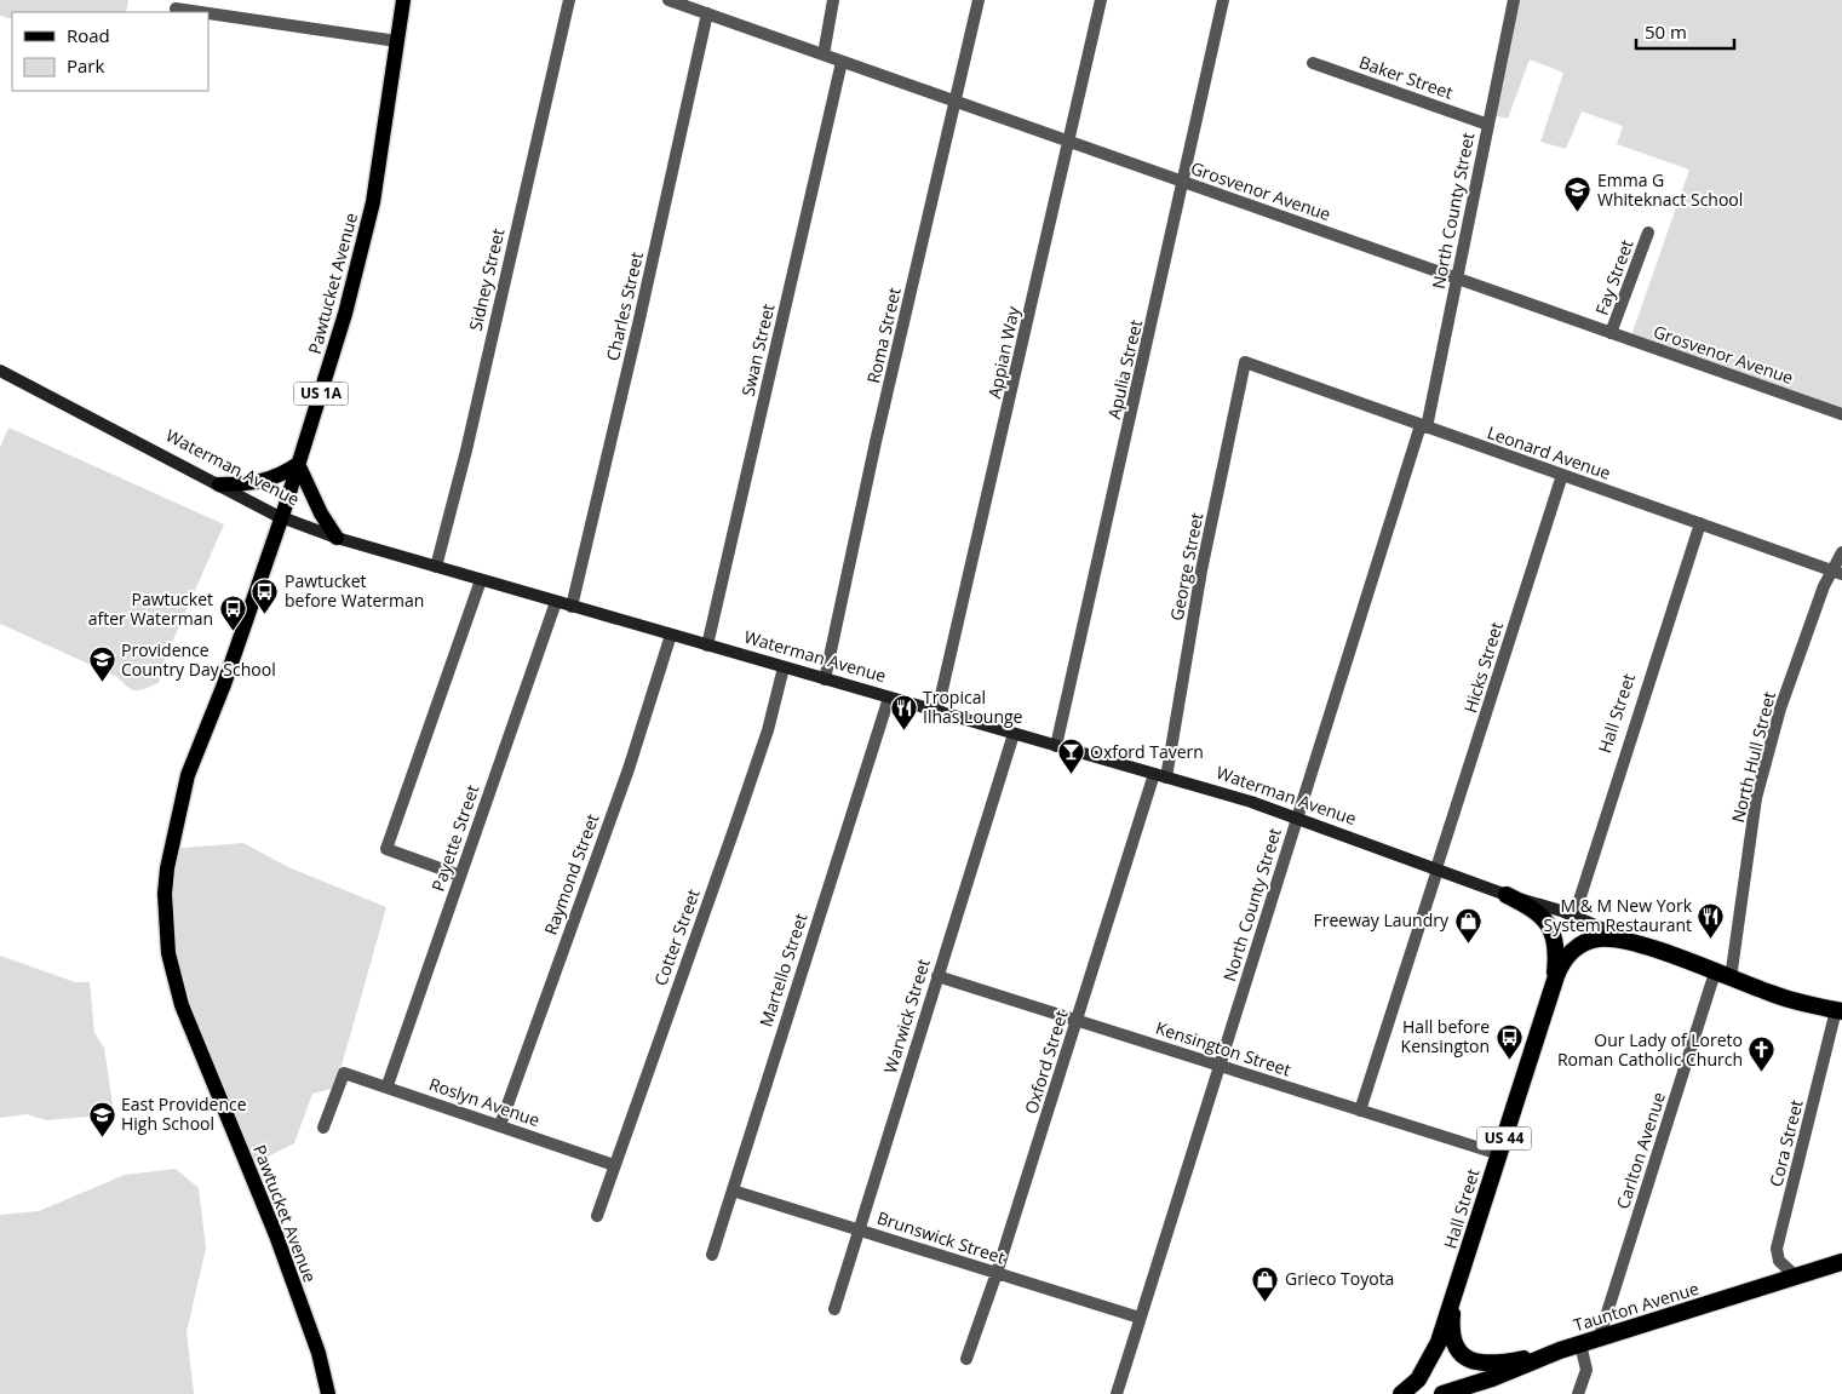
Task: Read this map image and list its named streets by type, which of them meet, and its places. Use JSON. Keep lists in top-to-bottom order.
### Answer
{
  "streets": {
    "highway": [
      "Waterman Avenue",
      "Hall Street",
      "US 44",
      "Taunton Avenue"
    ],
    "main road": ["Pawtucket Avenue", "US 1A"],
    "street": [
      "Baker Street",
      "Grosvenor Avenue",
      "North County Street",
      "Fay Street",
      "Sidney Street",
      "Charles Street",
      "Roma Street",
      "Swan Street",
      "Appian Way",
      "Apulia Street",
      "Leonard Avenue",
      "George Street",
      "Hicks Street",
      "North Hull Street",
      "Payette Street",
      "Raymond Street",
      "Cotter Street",
      "Martello Street",
      "Warwick Street",
      "Kensington Street",
      "Oxford Street",
      "Roslyn Avenue",
      "Cora Street",
      "Carlton Avenue",
      "Brunswick Street"
    ]
  },
  "crossings": [
    ["Baker Street", "North County Street"],
    ["Grosvenor Avenue", "North County Street"],
    ["Grosvenor Avenue", "Fay Street"],
    ["Grosvenor Avenue", "Charles Street"],
    ["Grosvenor Avenue", "Roma Street"],
    ["Grosvenor Avenue", "Swan Street"],
    ["Grosvenor Avenue", "Appian Way"],
    ["Grosvenor Avenue", "Apulia Street"],
    ["North County Street", "Leonard Avenue"],
    ["North County Street", "Waterman Avenue"],
    ["North County Street", "Kensington Street"],
    ["North County Street", "Brunswick Street"],
    ["Sidney Street", "Waterman Avenue"],
    ["Pawtucket Avenue", "Waterman Avenue"],
    ["Charles Street", "Waterman Avenue"],
    ["Roma Street", "Waterman Avenue"],
    ["Swan Street", "Waterman Avenue"],
    ["Appian Way", "Waterman Avenue"],
    ["Apulia Street", "Waterman Avenue"],
    ["Leonard Avenue", "George Street"],
    ["Leonard Avenue", "Hicks Street"],
    ["Leonard Avenue", "Hall Street"],
    ["Leonard Avenue", "North Hull Street"],
    ["Waterman Avenue", "George Street"],
    ["Waterman Avenue", "Hicks Street"],
    ["Waterman Avenue", "Hall Street"],
    ["Waterman Avenue", "North Hull Street"],
    ["Waterman Avenue", "Payette Street"],
    ["Waterman Avenue", "Raymond Street"],
    ["Waterman Avenue", "Cotter Street"],
    ["Waterman Avenue", "Martello Street"],
    ["Waterman Avenue", "Warwick Street"],
    ["Waterman Avenue", "Oxford Street"],
    ["Waterman Avenue", "Cora Street"],
    ["Waterman Avenue", "Carlton Avenue"],
    ["George Street", "Oxford Street"],
    ["Hicks Street", "Kensington Street"],
    ["Hall Street", "Kensington Street"],
    ["North Hull Street", "Carlton Avenue"],
    ["Payette Street", "Roslyn Avenue"],
    ["Raymond Street", "Roslyn Avenue"],
    ["Cotter Street", "Roslyn Avenue"],
    ["Martello Street", "Brunswick Street"],
    ["Warwick Street", "Kensington Street"],
    ["Warwick Street", "Brunswick Street"],
    ["Kensington Street", "Oxford Street"],
    ["Oxford Street", "Brunswick Street"],
    ["Cora Street", "Taunton Avenue"],
    ["Carlton Avenue", "Taunton Avenue"]
  ],
  "places": {
    "school or university": ["Emma G Whiteknact School", "Providence Country Day School", "East Providence High School"],
    "bus stop": ["Pawtucket before Waterman", "Pawtucket after Waterman", "Hall before Kensington"],
    "restaurant": ["Tropical Ilhas Lounge", "M & M New York System Restaurant"],
    "bar": ["Oxford Tavern"],
    "shop": ["Freeway Laundry", "Grieco Toyota"],
    "church": ["Our Lady of Loreto Roman Catholic Church"]
  },
  "legend": ["Road", "Park"],
  "scale_bar": "50 m"
}
